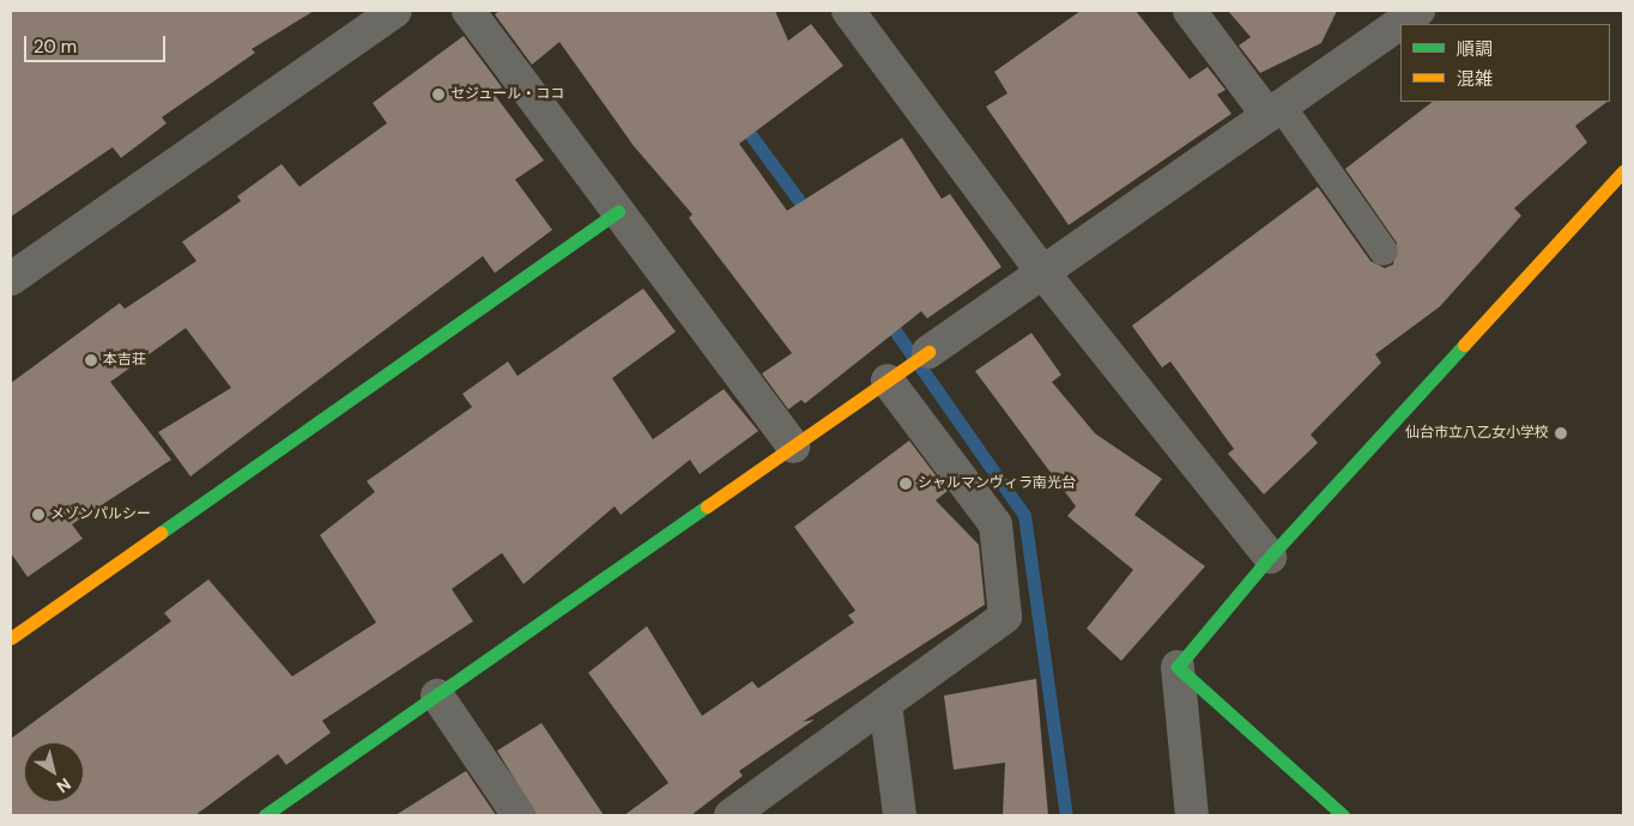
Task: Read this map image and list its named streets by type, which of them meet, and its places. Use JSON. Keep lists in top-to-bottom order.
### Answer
{
  "places": [
    "セジュール・ココ",
    "本吉荘",
    "仙台市立八乙女小学校",
    "シャルマンヴィラ南光台",
    "メゾンパルシー"
  ],
  "legend": ["順調", "混雑"],
  "scale_bar": "20 m",
  "north": "bottom right"
}
